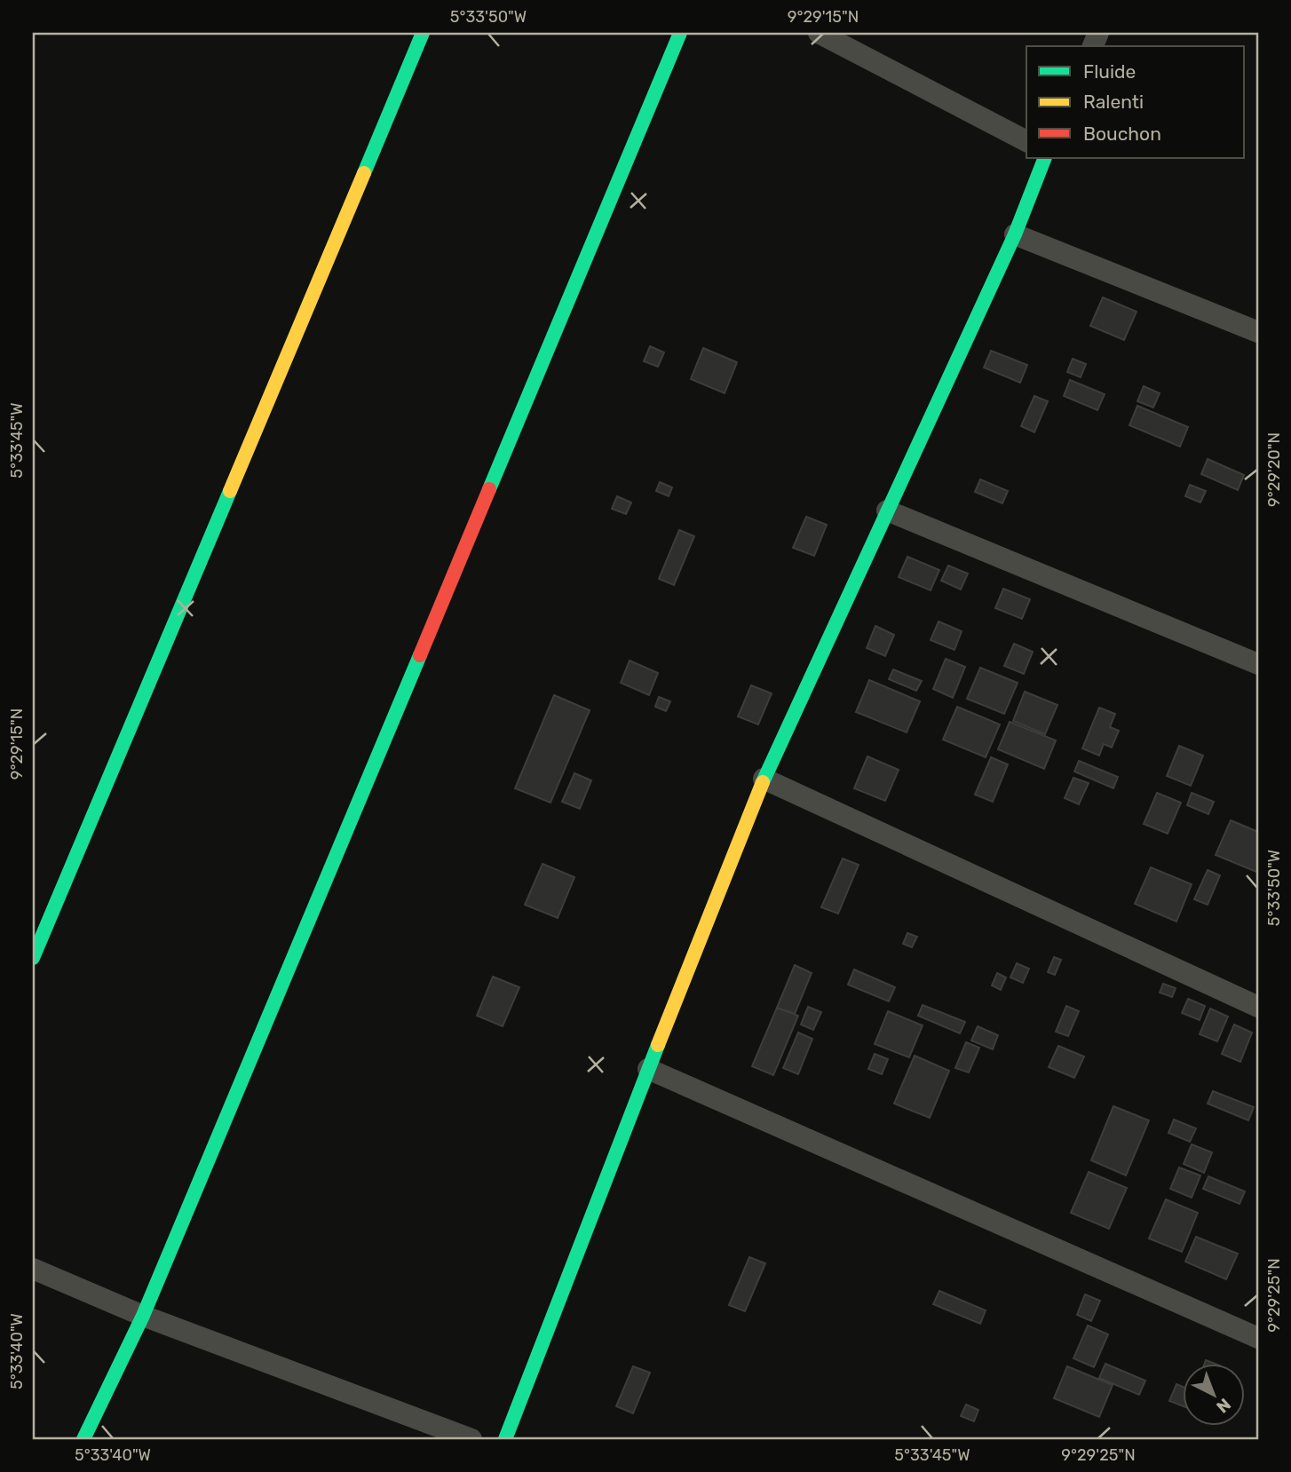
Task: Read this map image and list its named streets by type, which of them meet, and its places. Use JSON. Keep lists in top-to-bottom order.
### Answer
{
  "legend": ["Fluide", "Ralenti", "Bouchon"],
  "north": "bottom right",
  "coordinates": [
    "5°33'50\"W",
    "9°29'15\"N",
    "5°33'45\"W",
    "9°29'20\"N",
    "9°29'25\"N",
    "5°33'40\"W"
  ]
}
